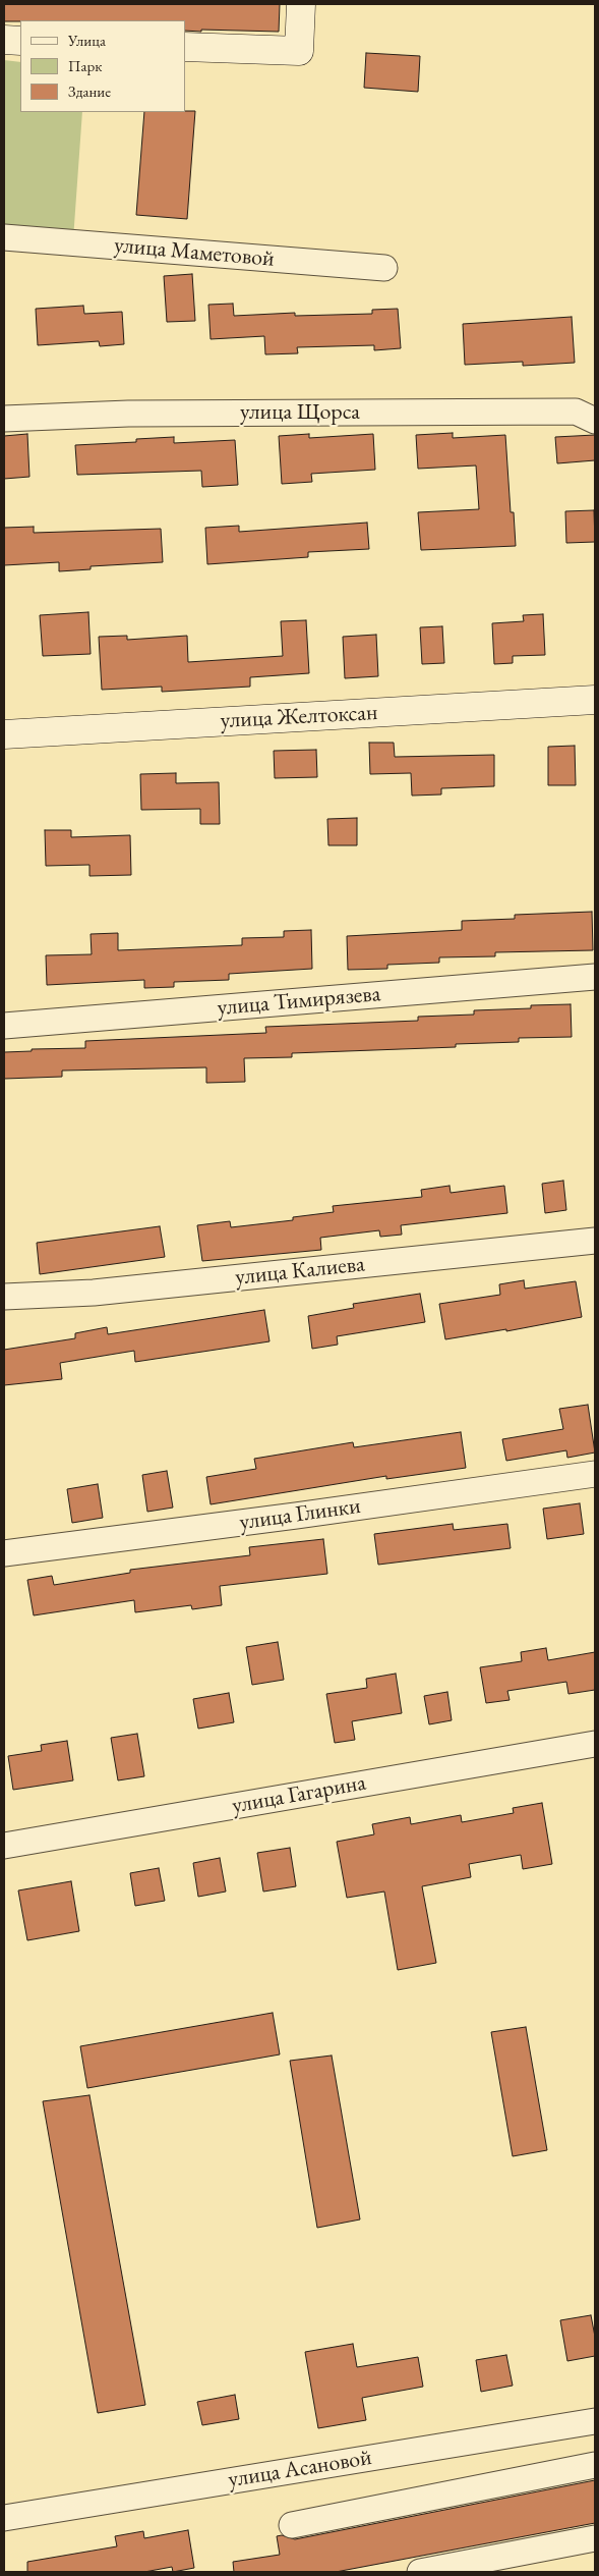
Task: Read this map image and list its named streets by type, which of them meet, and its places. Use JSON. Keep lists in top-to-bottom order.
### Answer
{
  "streets": {
    "street": [
      "улица Маметовой",
      "улица Щорса",
      "улица Желтоксан",
      "улица Тимирязева",
      "улица Калиева",
      "улица Глинки",
      "улица Гагарина",
      "улица Асановой"
    ]
  },
  "legend": ["Улица", "Парк", "Здание"]
}
